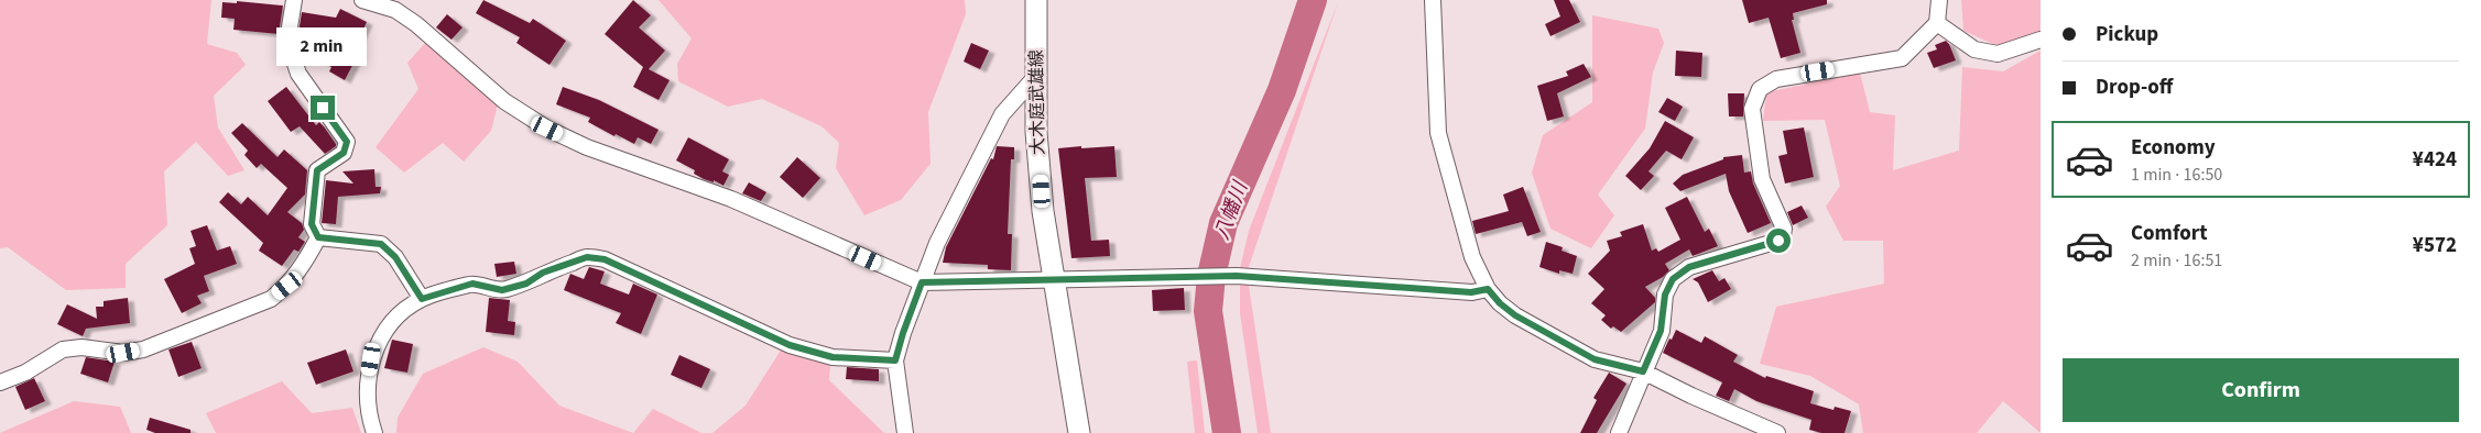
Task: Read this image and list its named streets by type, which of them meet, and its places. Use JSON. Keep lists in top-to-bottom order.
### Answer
{
  "streets": {
    "main road": ["大木庭武雄線"]
  },
  "water": ["八幡川"],
  "page": {
    "banner": ["Pickup", "Drop-off"],
    "bubble": "2 min",
    "list": [
      {
        "name": "Economy",
        "note": "1 min · 16:50",
        "value": "¥424"
      },
      {
        "name": "Comfort",
        "note": "2 min · 16:51",
        "value": "¥572"
      }
    ],
    "buttons": "Confirm"
  }
}
